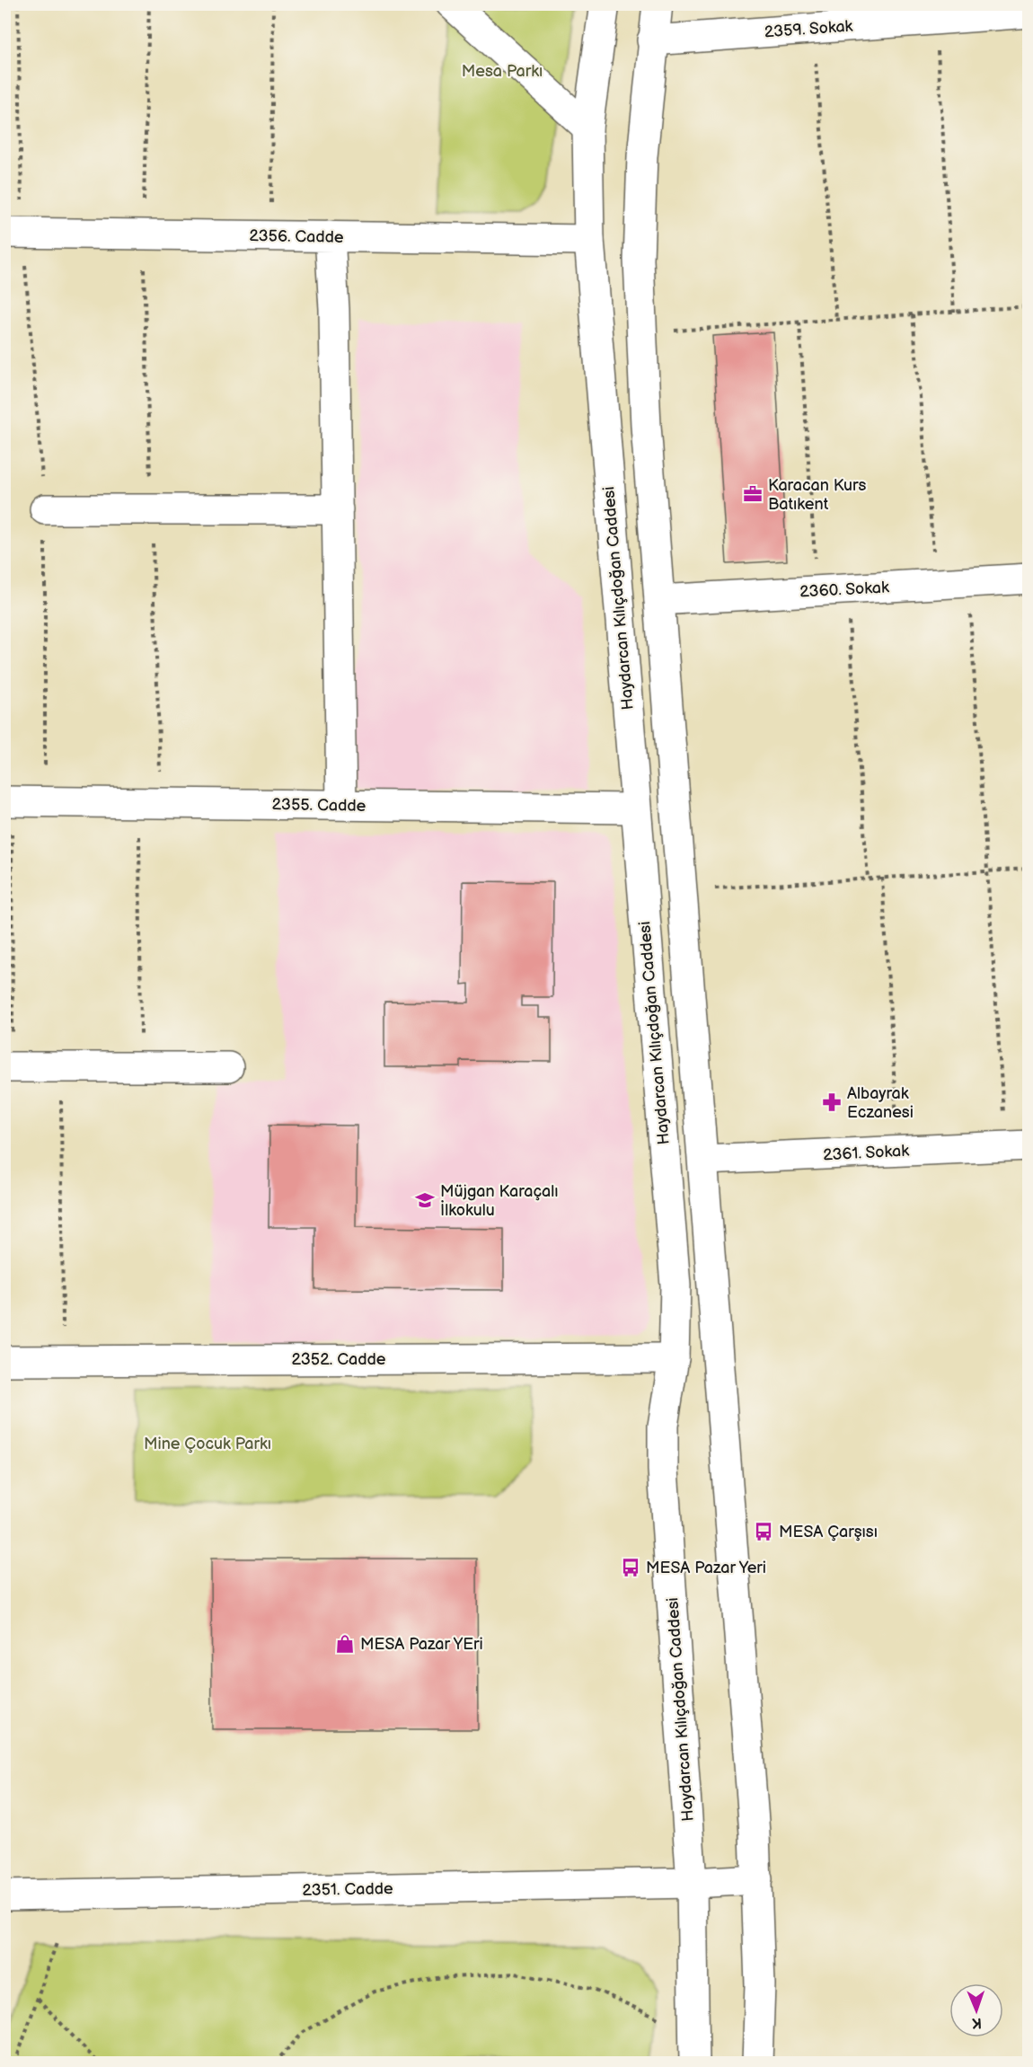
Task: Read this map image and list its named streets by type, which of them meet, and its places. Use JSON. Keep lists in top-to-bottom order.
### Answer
{
  "streets": {
    "street": [
      "2359. Sokak",
      "2356. Cadde",
      "2360. Sokak",
      "Haydarcan Kılıçdoğan Caddesi",
      "2355. Cadde",
      "2361. Sokak",
      "2352. Cadde",
      "2351. Cadde"
    ]
  },
  "crossings": [
    ["2356. Cadde", "Haydarcan Kılıçdoğan Caddesi"],
    ["Haydarcan Kılıçdoğan Caddesi", "2355. Cadde"],
    ["Haydarcan Kılıçdoğan Caddesi", "2352. Cadde"],
    ["Haydarcan Kılıçdoğan Caddesi", "2351. Cadde"]
  ],
  "parks": ["Mesa Parkı", "Mine Çocuk Parkı"],
  "places": {
    "office": ["Karacan Kurs Batıkent"],
    "pharmacy": ["Albayrak Eczanesi"],
    "school or university": ["Müjgan Karaçalı İlkokulu"],
    "bus stop": ["MESA Çarşısı", "MESA Pazar Yeri"],
    "shop": ["MESA Pazar YEri"]
  },
  "north": "bottom"
}
